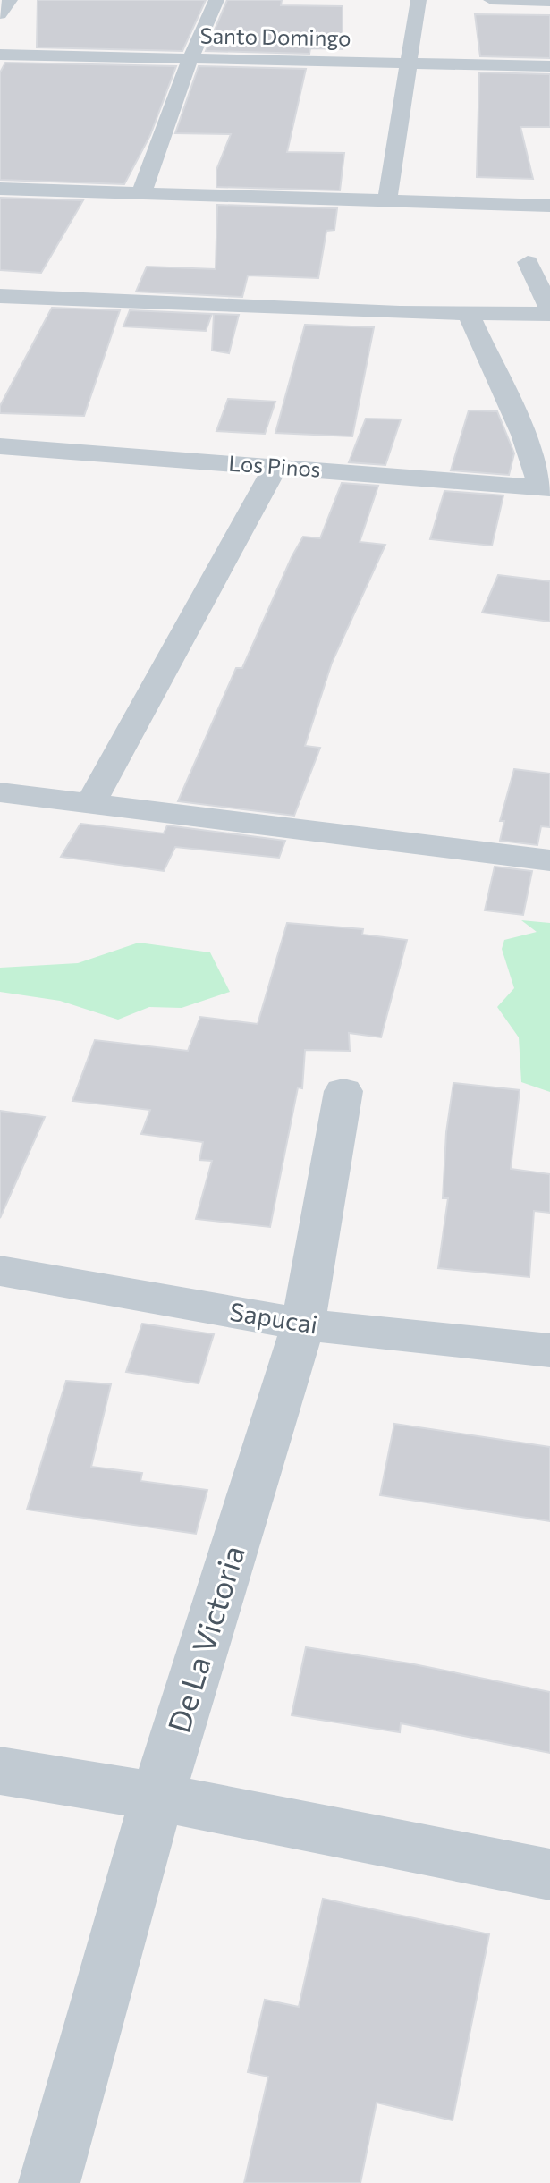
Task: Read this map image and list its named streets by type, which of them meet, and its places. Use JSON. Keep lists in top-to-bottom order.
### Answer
{
  "streets": {
    "street": [
      "Santo Domingo",
      "Los Pinos",
      "Sapucai",
      "De La Victoria"
    ]
  },
  "crossings": [
    ["Sapucai", "De La Victoria"]
  ]
}
